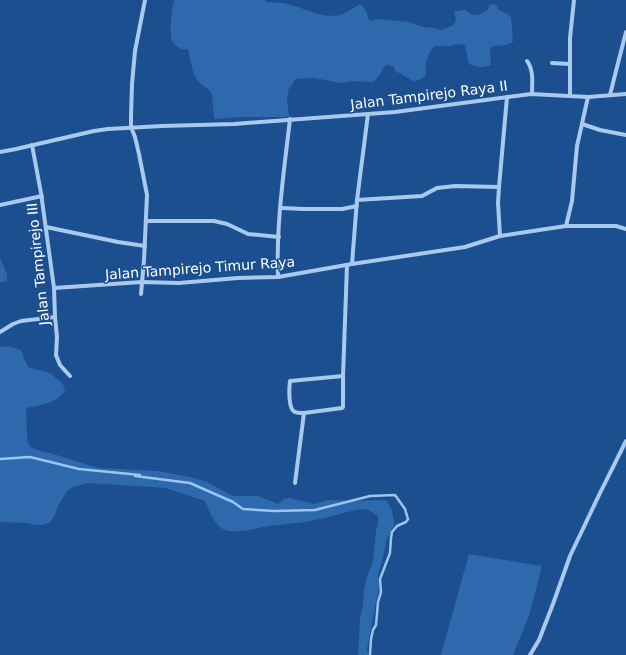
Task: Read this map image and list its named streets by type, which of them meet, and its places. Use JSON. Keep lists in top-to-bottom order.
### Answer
{
  "streets": {
    "street": ["Jalan Tampirejo Raya II", "Jalan Tampirejo III", "Jalan Tampirejo Timur Raya"]
  },
  "crossings": [
    ["Jalan Tampirejo Raya II", "Jalan Tampirejo III"],
    ["Jalan Tampirejo III", "Jalan Tampirejo Timur Raya"]
  ]
}
